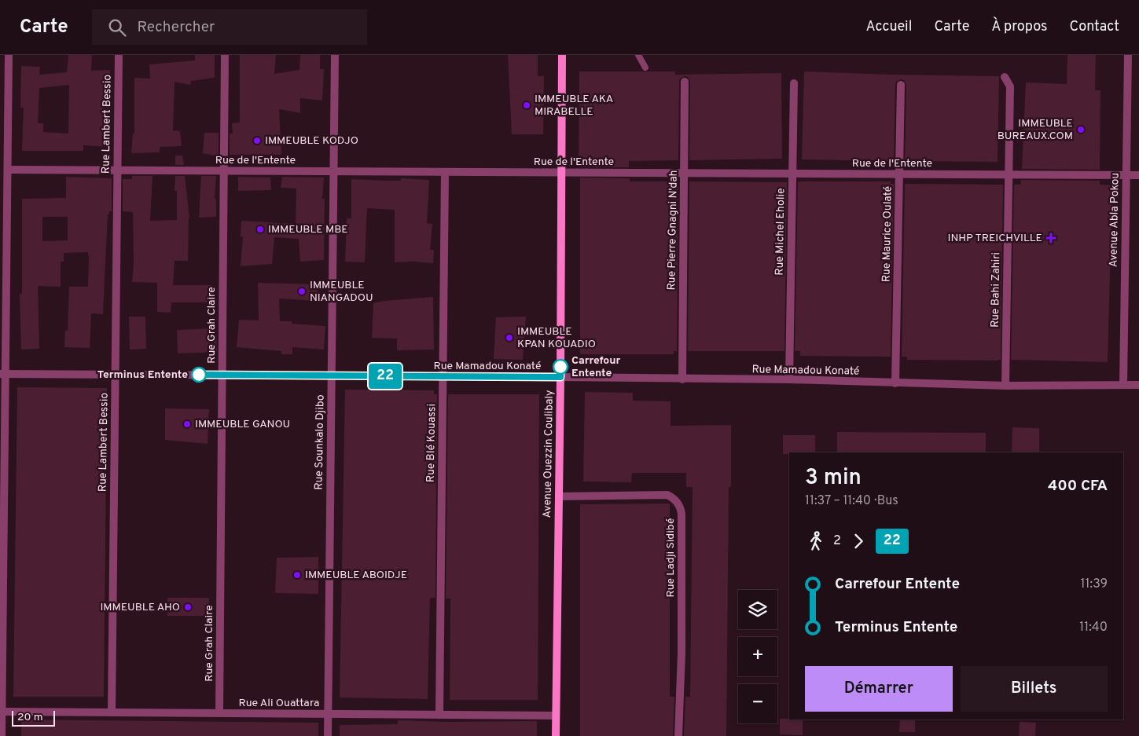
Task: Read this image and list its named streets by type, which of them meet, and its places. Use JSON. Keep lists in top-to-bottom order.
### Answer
{
  "streets": {
    "street": [
      "Rue Lambert Bessio",
      "Rue de l'Entente",
      "Avenue Abla Pokou",
      "Rue Pierre Gnagni N'dah",
      "Rue Michel Eholie",
      "Rue Maurice Oulaté",
      "Rue Bahi Zahiri",
      "Rue Grah Claire",
      "Rue Mamadou Konaté",
      "Rue Sounkalo Djibo",
      "Rue Blé Kouassi",
      "Avenue Ouezzin Coulibaly",
      "Rue Ladji Sidibé",
      "Rue Ali Ouattara"
    ]
  },
  "crossings": [
    ["Rue Lambert Bessio", "Rue de l'Entente"],
    ["Rue Lambert Bessio", "Rue Mamadou Konaté"],
    ["Rue Lambert Bessio", "Rue Ali Ouattara"],
    ["Rue de l'Entente", "Avenue Abla Pokou"],
    ["Rue de l'Entente", "Rue Pierre Gnagni N'dah"],
    ["Rue de l'Entente", "Rue Michel Eholie"],
    ["Rue de l'Entente", "Rue Maurice Oulaté"],
    ["Rue de l'Entente", "Rue Bahi Zahiri"],
    ["Rue de l'Entente", "Rue Grah Claire"],
    ["Rue de l'Entente", "Rue Sounkalo Djibo"],
    ["Rue de l'Entente", "Rue Blé Kouassi"],
    ["Rue de l'Entente", "Avenue Ouezzin Coulibaly"],
    ["Avenue Abla Pokou", "Rue Mamadou Konaté"],
    ["Rue Pierre Gnagni N'dah", "Rue Mamadou Konaté"],
    ["Rue Michel Eholie", "Rue Mamadou Konaté"],
    ["Rue Maurice Oulaté", "Rue Mamadou Konaté"],
    ["Rue Bahi Zahiri", "Rue Mamadou Konaté"],
    ["Rue Grah Claire", "Rue Mamadou Konaté"],
    ["Rue Grah Claire", "Rue Ali Ouattara"],
    ["Rue Mamadou Konaté", "Rue Sounkalo Djibo"],
    ["Rue Mamadou Konaté", "Rue Blé Kouassi"],
    ["Rue Mamadou Konaté", "Avenue Ouezzin Coulibaly"],
    ["Rue Sounkalo Djibo", "Rue Ali Ouattara"],
    ["Rue Blé Kouassi", "Rue Ali Ouattara"],
    ["Avenue Ouezzin Coulibaly", "Rue Ladji Sidibé"],
    ["Avenue Ouezzin Coulibaly", "Rue Ali Ouattara"]
  ],
  "places": {
    "other": [
      "IMMEUBLE AKA MIRABELLE",
      "IMMEUBLE BUREAUX.COM",
      "IMMEUBLE KODJO",
      "IMMEUBLE MBE",
      "IMMEUBLE NIANGADOU",
      "IMMEUBLE KPAN KOUADIO",
      "Carrefour Entente",
      "Terminus Entente",
      "IMMEUBLE GANOU",
      "IMMEUBLE ABOIDJE",
      "IMMEUBLE AHO"
    ],
    "health": ["INHP TREICHVILLE"]
  },
  "lines": ["bus line 22"],
  "scale_bar": "20 m",
  "page": {
    "header": "Carte",
    "search": "Rechercher",
    "nav": [
      "Accueil",
      "Carte",
      "À propos",
      "Contact"
    ],
    "on_map": "22",
    "heading": ["3 min", "11:37 – 11:40 · Bus", "400 CFA"],
    "legs": ["2", "22"],
    "list": [
      {
        "name": "Carrefour Entente",
        "value": "11:39"
      },
      {
        "name": "Terminus Entente",
        "value": "11:40"
      }
    ],
    "map_buttons": ["+", "−"],
    "buttons": ["Démarrer", "Billets"],
    "scale": "20 m"
  }
}
